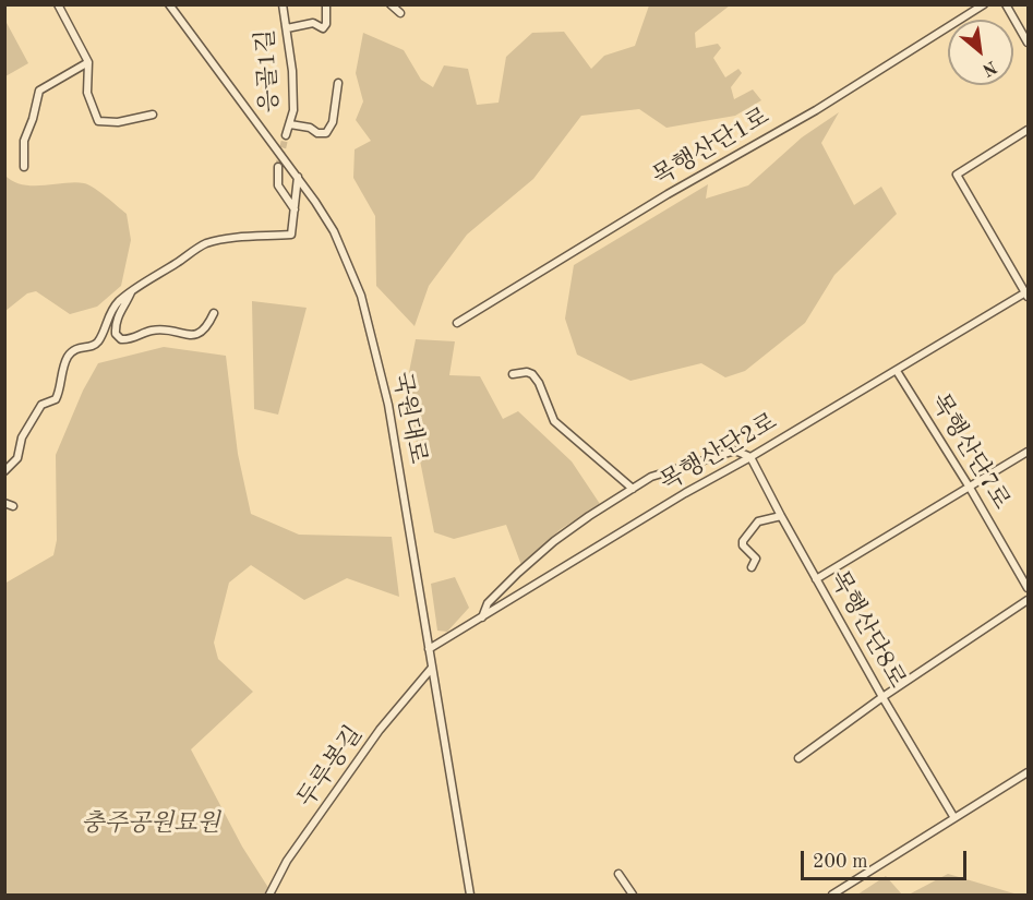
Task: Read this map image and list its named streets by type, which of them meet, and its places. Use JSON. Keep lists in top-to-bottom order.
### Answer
{
  "streets": {
    "street": [
      "응골1길",
      "목행산단1로",
      "국원대로",
      "목행산단7로",
      "목행산단2로",
      "목행산단8로",
      "두루봉길"
    ]
  },
  "crossings": [
    ["국원대로", "목행산단2로"],
    ["국원대로", "두루봉길"],
    ["목행산단7로", "목행산단2로"],
    ["목행산단2로", "목행산단8로"]
  ],
  "parks": ["충주공원묘원"],
  "scale_bar": "200 m",
  "north": "bottom right"
}
